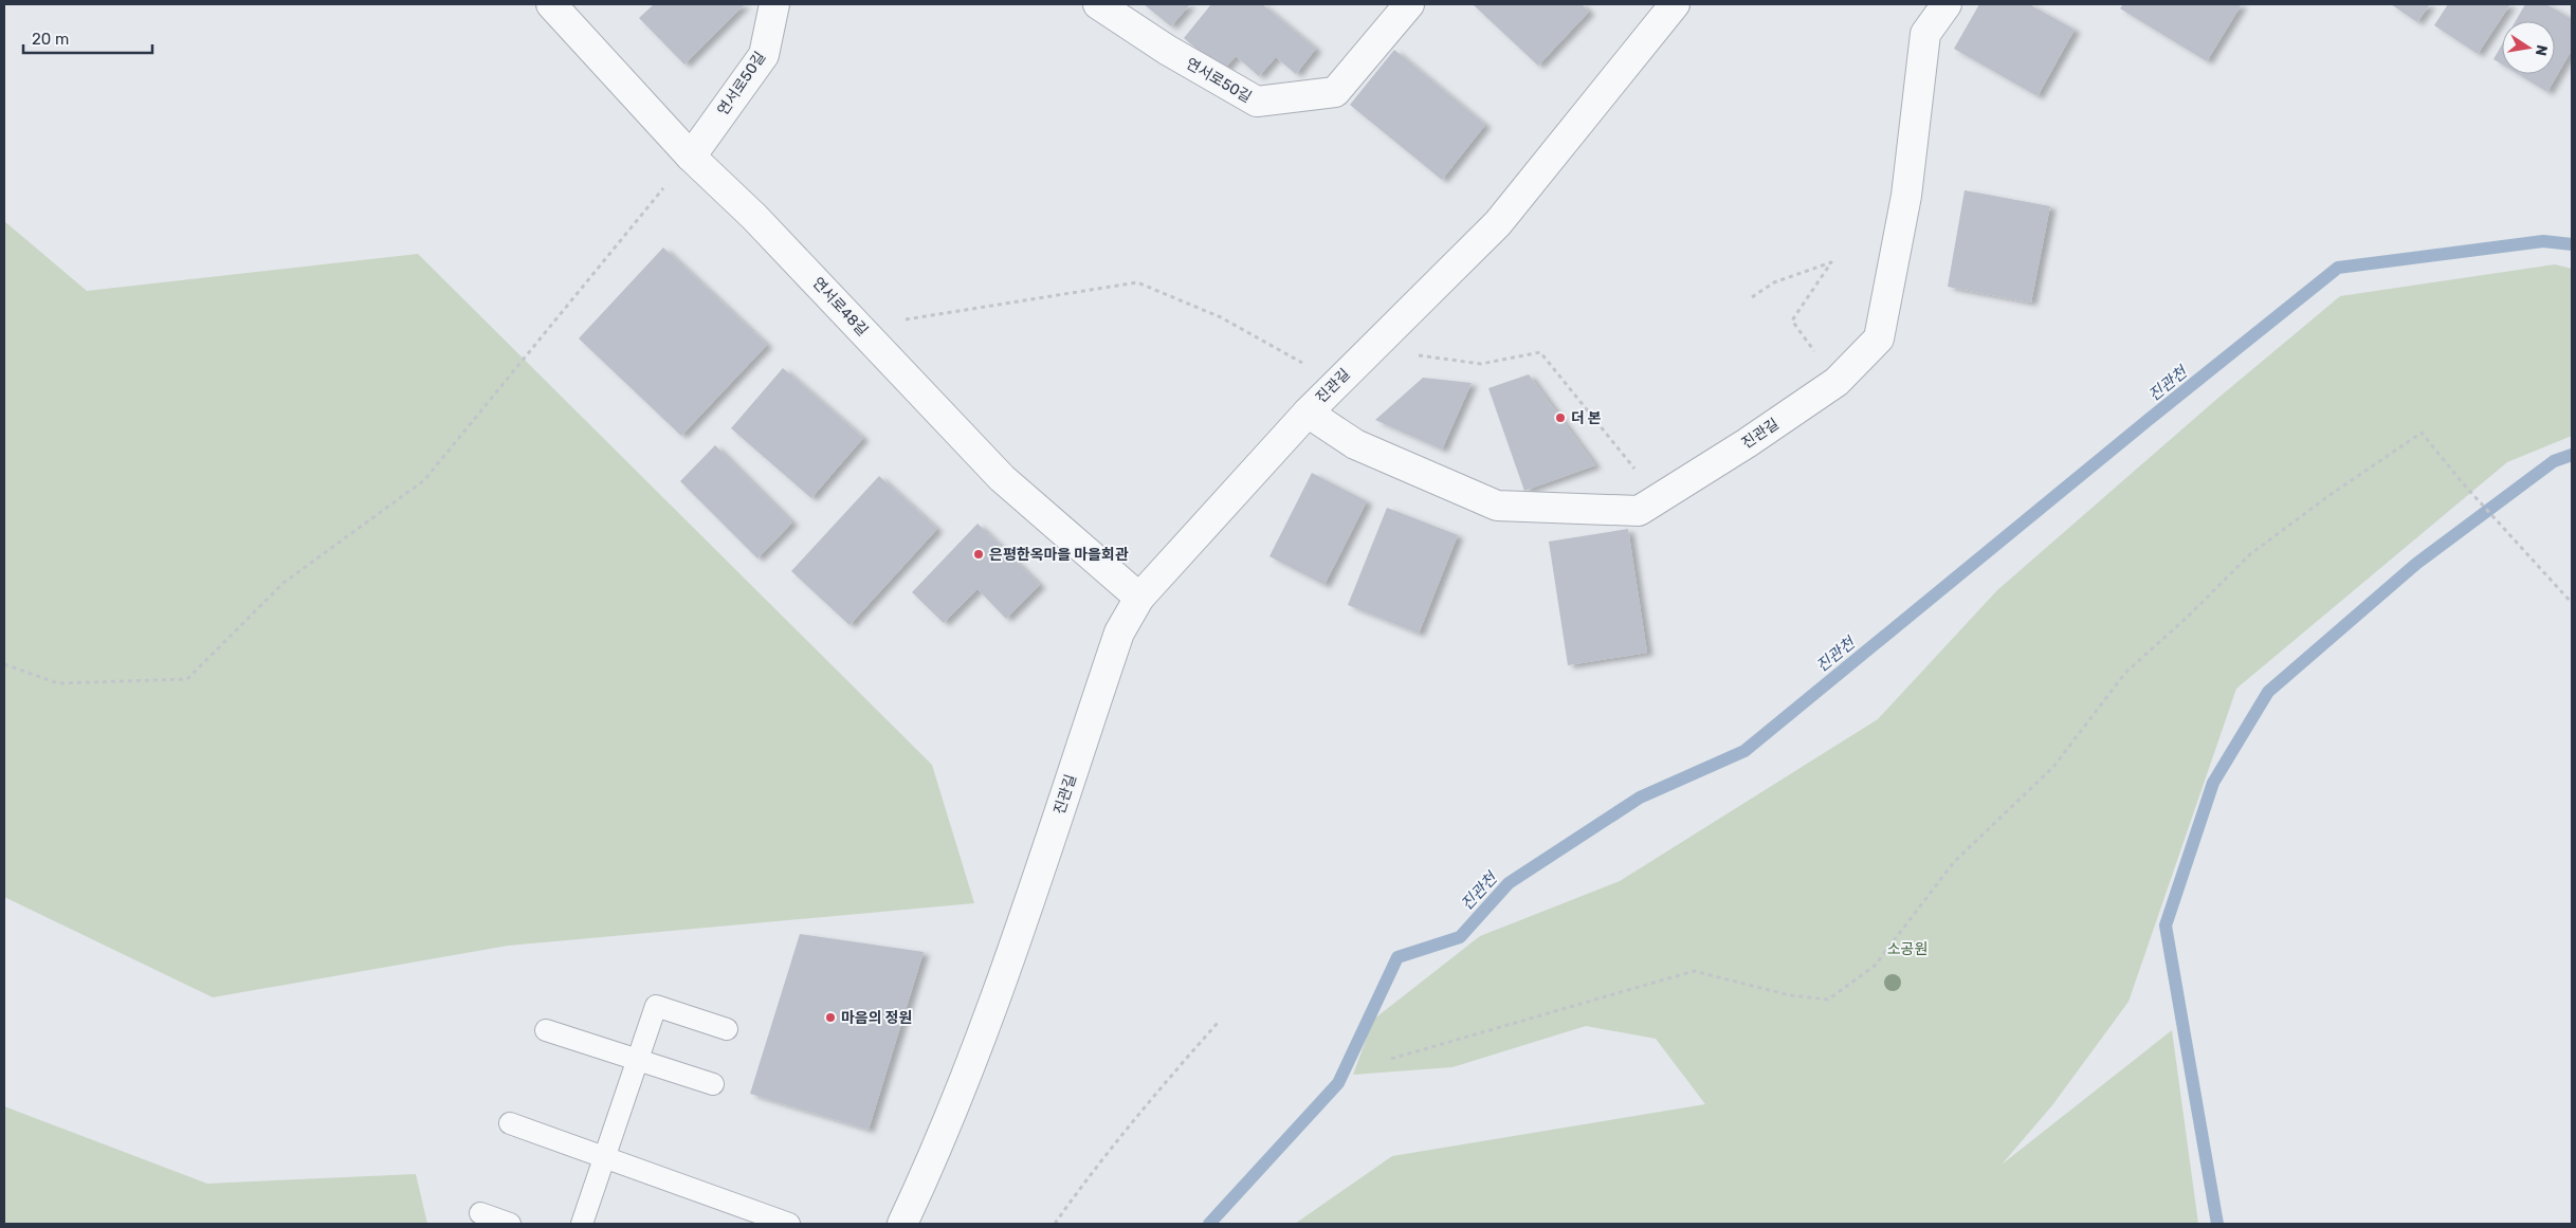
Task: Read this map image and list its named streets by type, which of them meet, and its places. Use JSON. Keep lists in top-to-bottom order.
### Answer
{
  "streets": {
    "street": ["연서로50길", "연서로48길", "진관길"]
  },
  "crossings": [
    ["연서로50길", "연서로48길"],
    ["연서로48길", "진관길"]
  ],
  "water": ["진관천"],
  "parks": ["소공원"],
  "places": ["더 본", "은평한옥마을 마을회관", "마음의 정원"],
  "scale_bar": "20 m",
  "north": "right"
}
